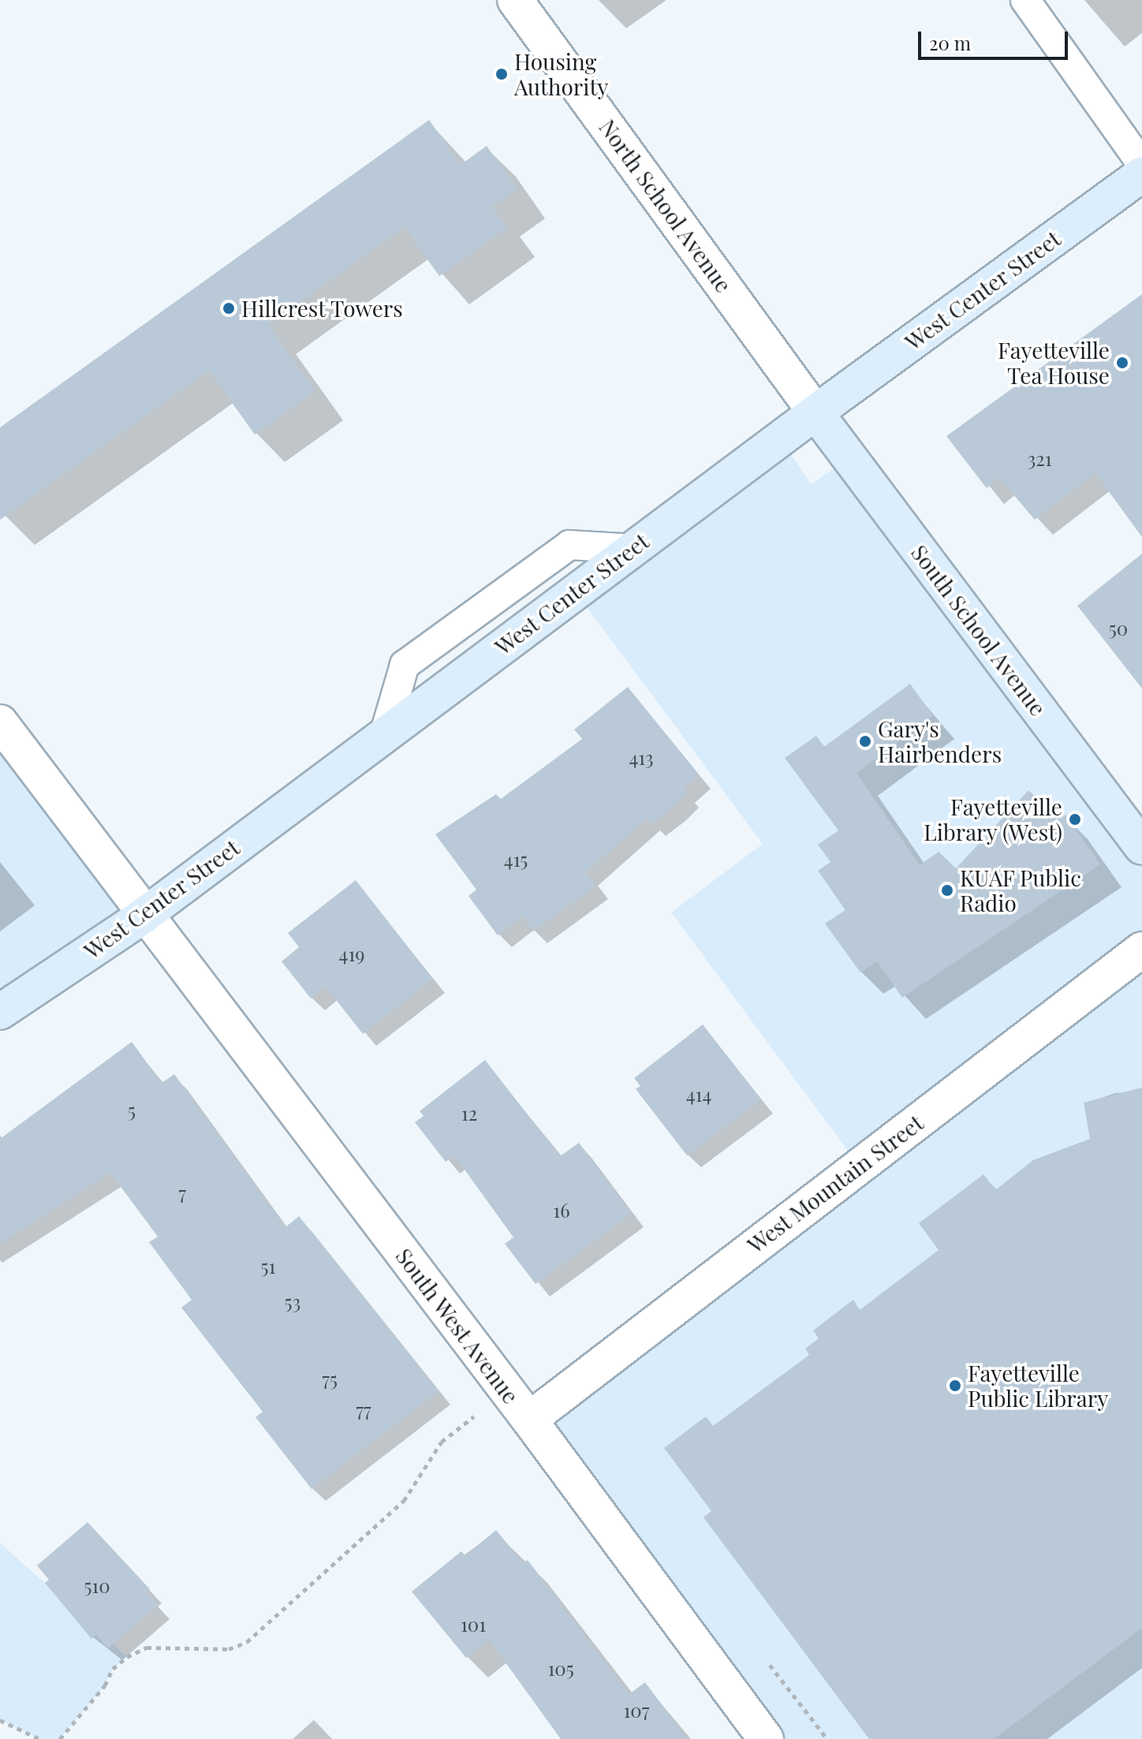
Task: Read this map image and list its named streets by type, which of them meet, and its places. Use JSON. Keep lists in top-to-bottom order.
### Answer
{
  "streets": {
    "street": [
      "North School Avenue",
      "West Center Street",
      "South School Avenue",
      "West Mountain Street",
      "South West Avenue"
    ]
  },
  "crossings": [
    ["North School Avenue", "West Center Street"],
    ["North School Avenue", "South School Avenue"],
    ["West Center Street", "South School Avenue"],
    ["West Center Street", "South West Avenue"],
    ["West Mountain Street", "South West Avenue"]
  ],
  "places": [
    "Housing Authority",
    "Hillcrest Towers",
    "Fayetteville Tea House",
    "Gary's Hairbenders",
    "Fayetteville Library (West)",
    "KUAF Public Radio",
    "Fayetteville Public Library"
  ],
  "house_numbers": [
    "321",
    "50",
    "413",
    "415",
    "419",
    "414",
    "5",
    "12",
    "7",
    "16",
    "51",
    "53",
    "75",
    "77",
    "510",
    "101",
    "105",
    "107"
  ],
  "scale_bar": "20 m"
}
